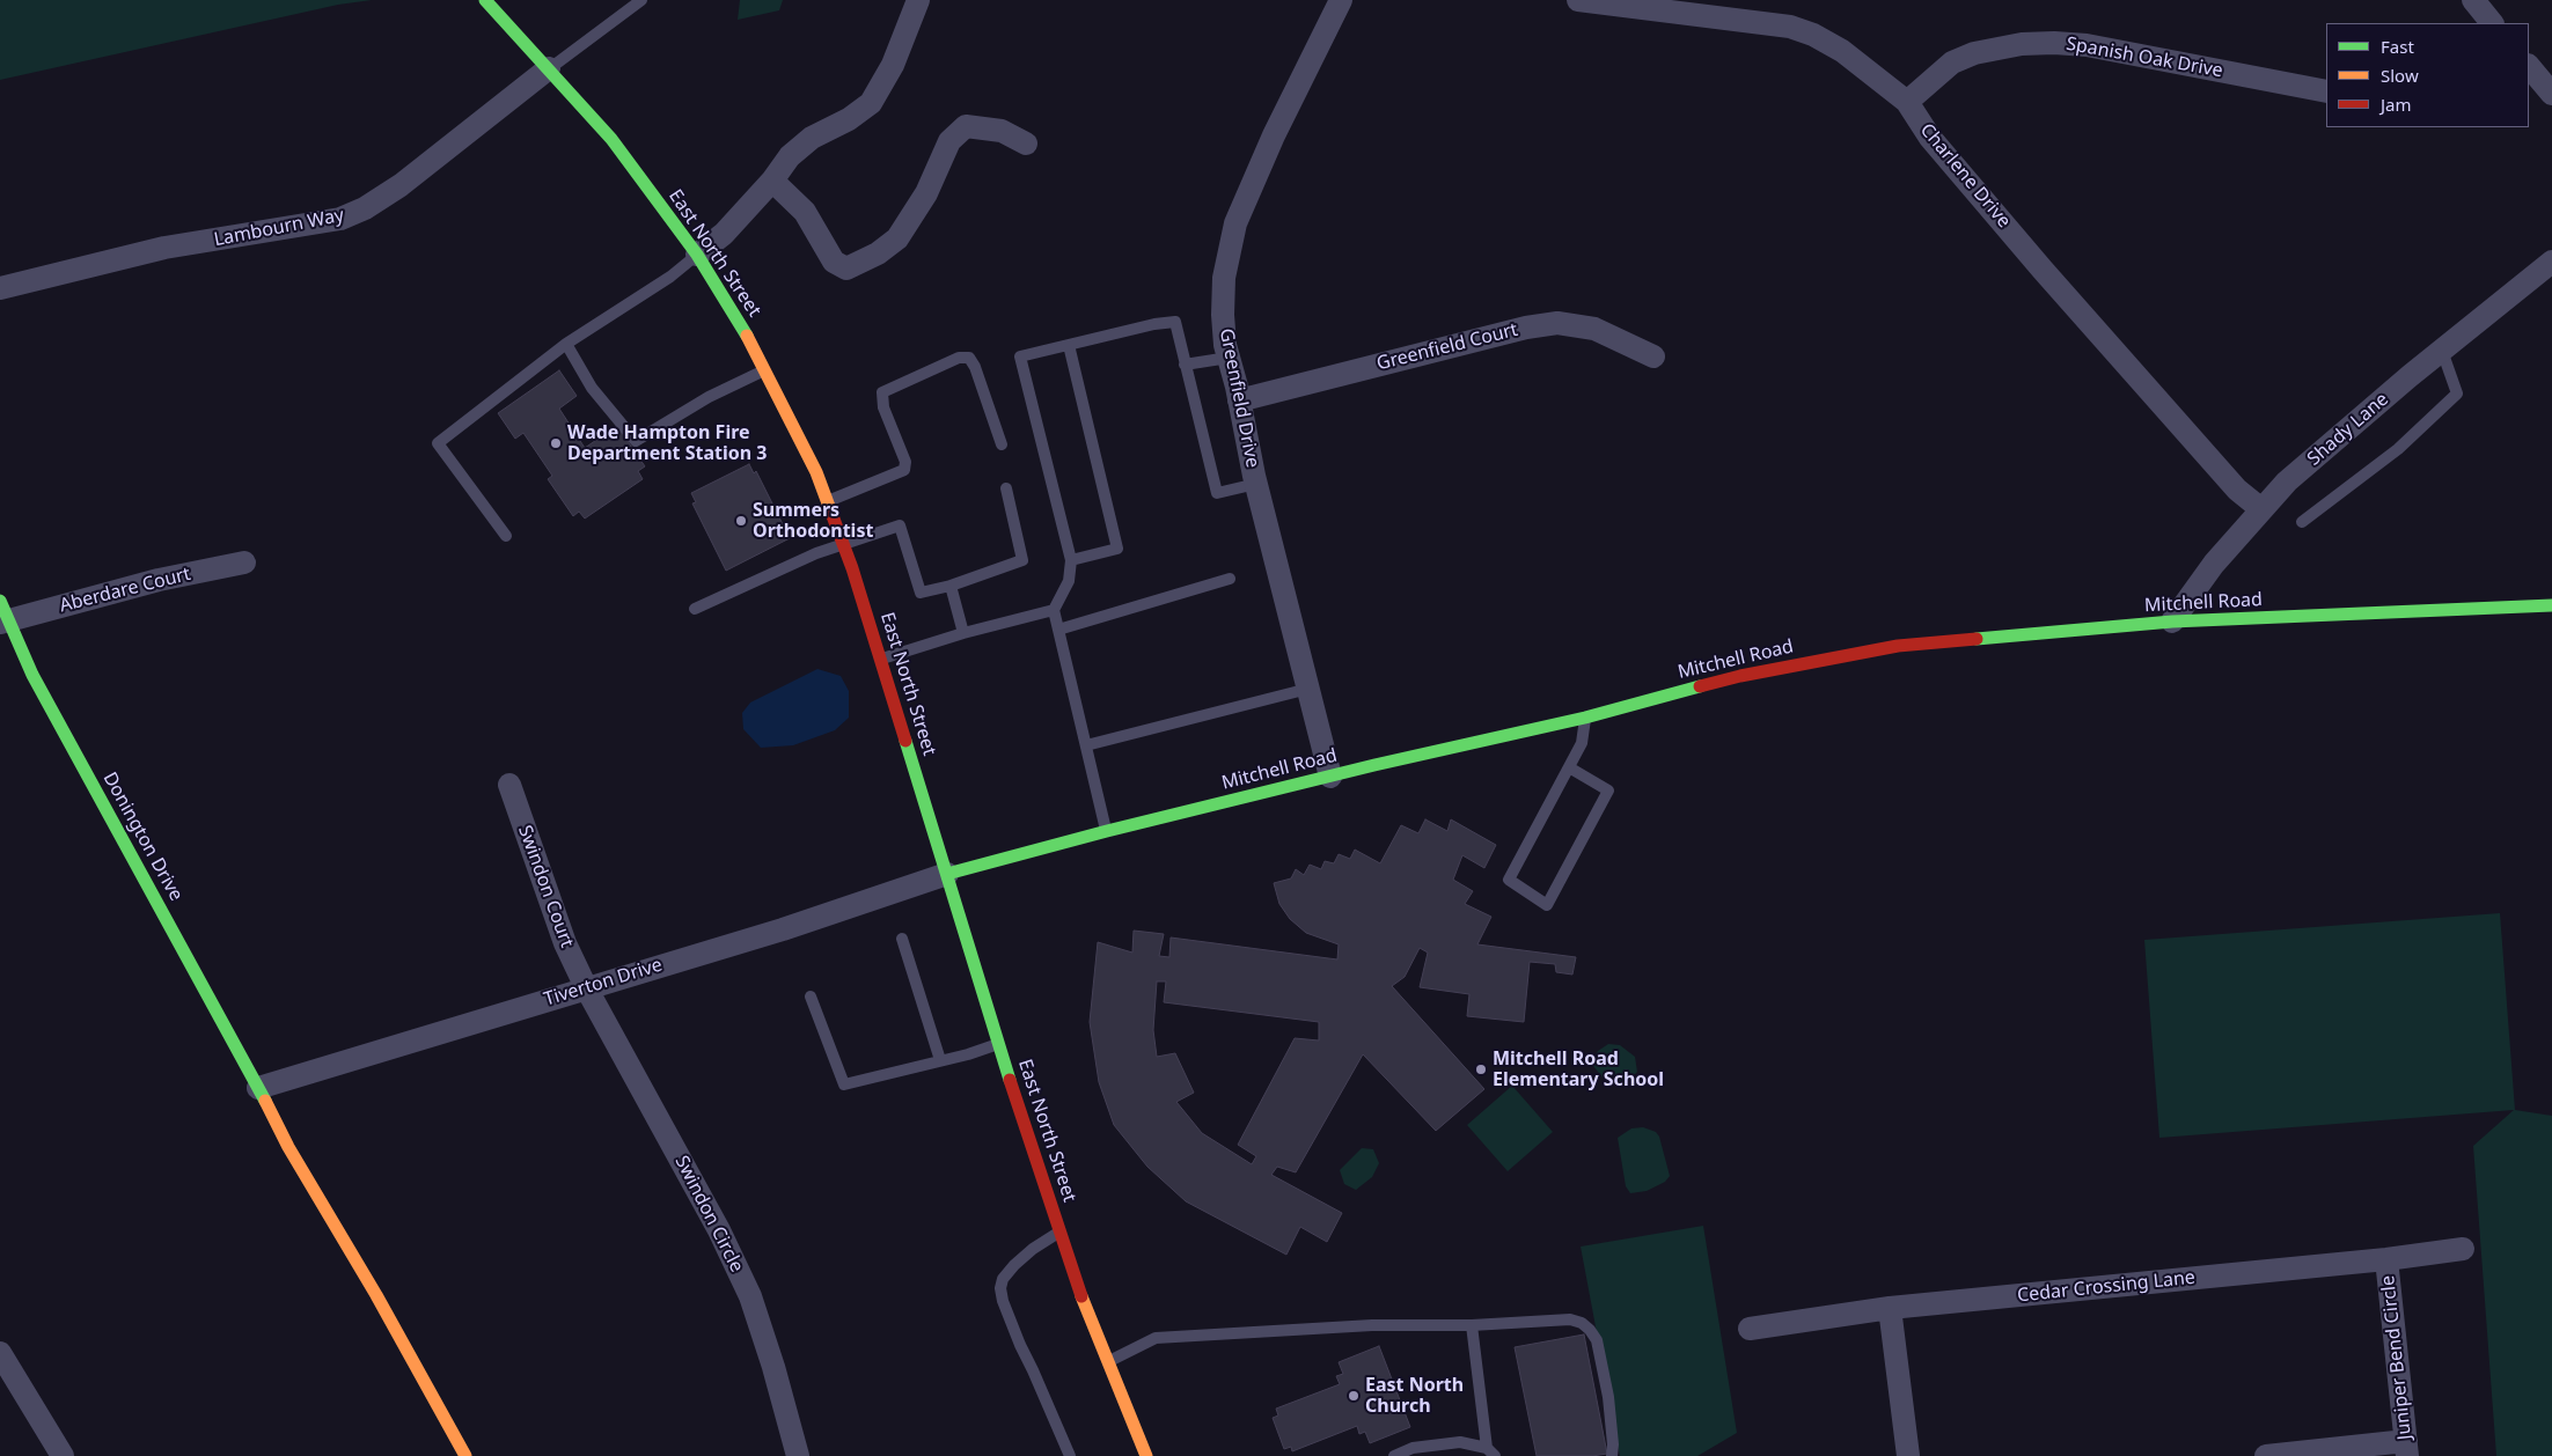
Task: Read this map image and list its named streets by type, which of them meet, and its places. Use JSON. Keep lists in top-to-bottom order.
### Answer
{
  "streets": {
    "street": [
      "Spanish Oak Drive",
      "Charlene Drive",
      "Lambourn Way",
      "East North Street",
      "Greenfield Court",
      "Greenfield Drive",
      "Shady Lane",
      "Aberdare Court",
      "Mitchell Road",
      "Donington Drive",
      "Swindon Court",
      "Tiverton Drive",
      "Swindon Circle",
      "Cedar Crossing Lane",
      "Juniper Bend Circle"
    ]
  },
  "crossings": [
    ["Spanish Oak Drive", "Charlene Drive"],
    ["Charlene Drive", "Shady Lane"],
    ["Lambourn Way", "East North Street"],
    ["East North Street", "Mitchell Road"],
    ["East North Street", "Tiverton Drive"],
    ["Greenfield Court", "Greenfield Drive"],
    ["Greenfield Drive", "Mitchell Road"],
    ["Shady Lane", "Mitchell Road"],
    ["Aberdare Court", "Donington Drive"],
    ["Mitchell Road", "Tiverton Drive"],
    ["Donington Drive", "Tiverton Drive"],
    ["Swindon Court", "Tiverton Drive"],
    ["Swindon Court", "Swindon Circle"],
    ["Tiverton Drive", "Swindon Circle"],
    ["Cedar Crossing Lane", "Juniper Bend Circle"]
  ],
  "places": [
    "Wade Hampton Fire Department Station 3",
    "Summers Orthodontist",
    "Mitchell Road Elementary School",
    "East North Church"
  ],
  "legend": ["Fast", "Slow", "Jam"]
}
